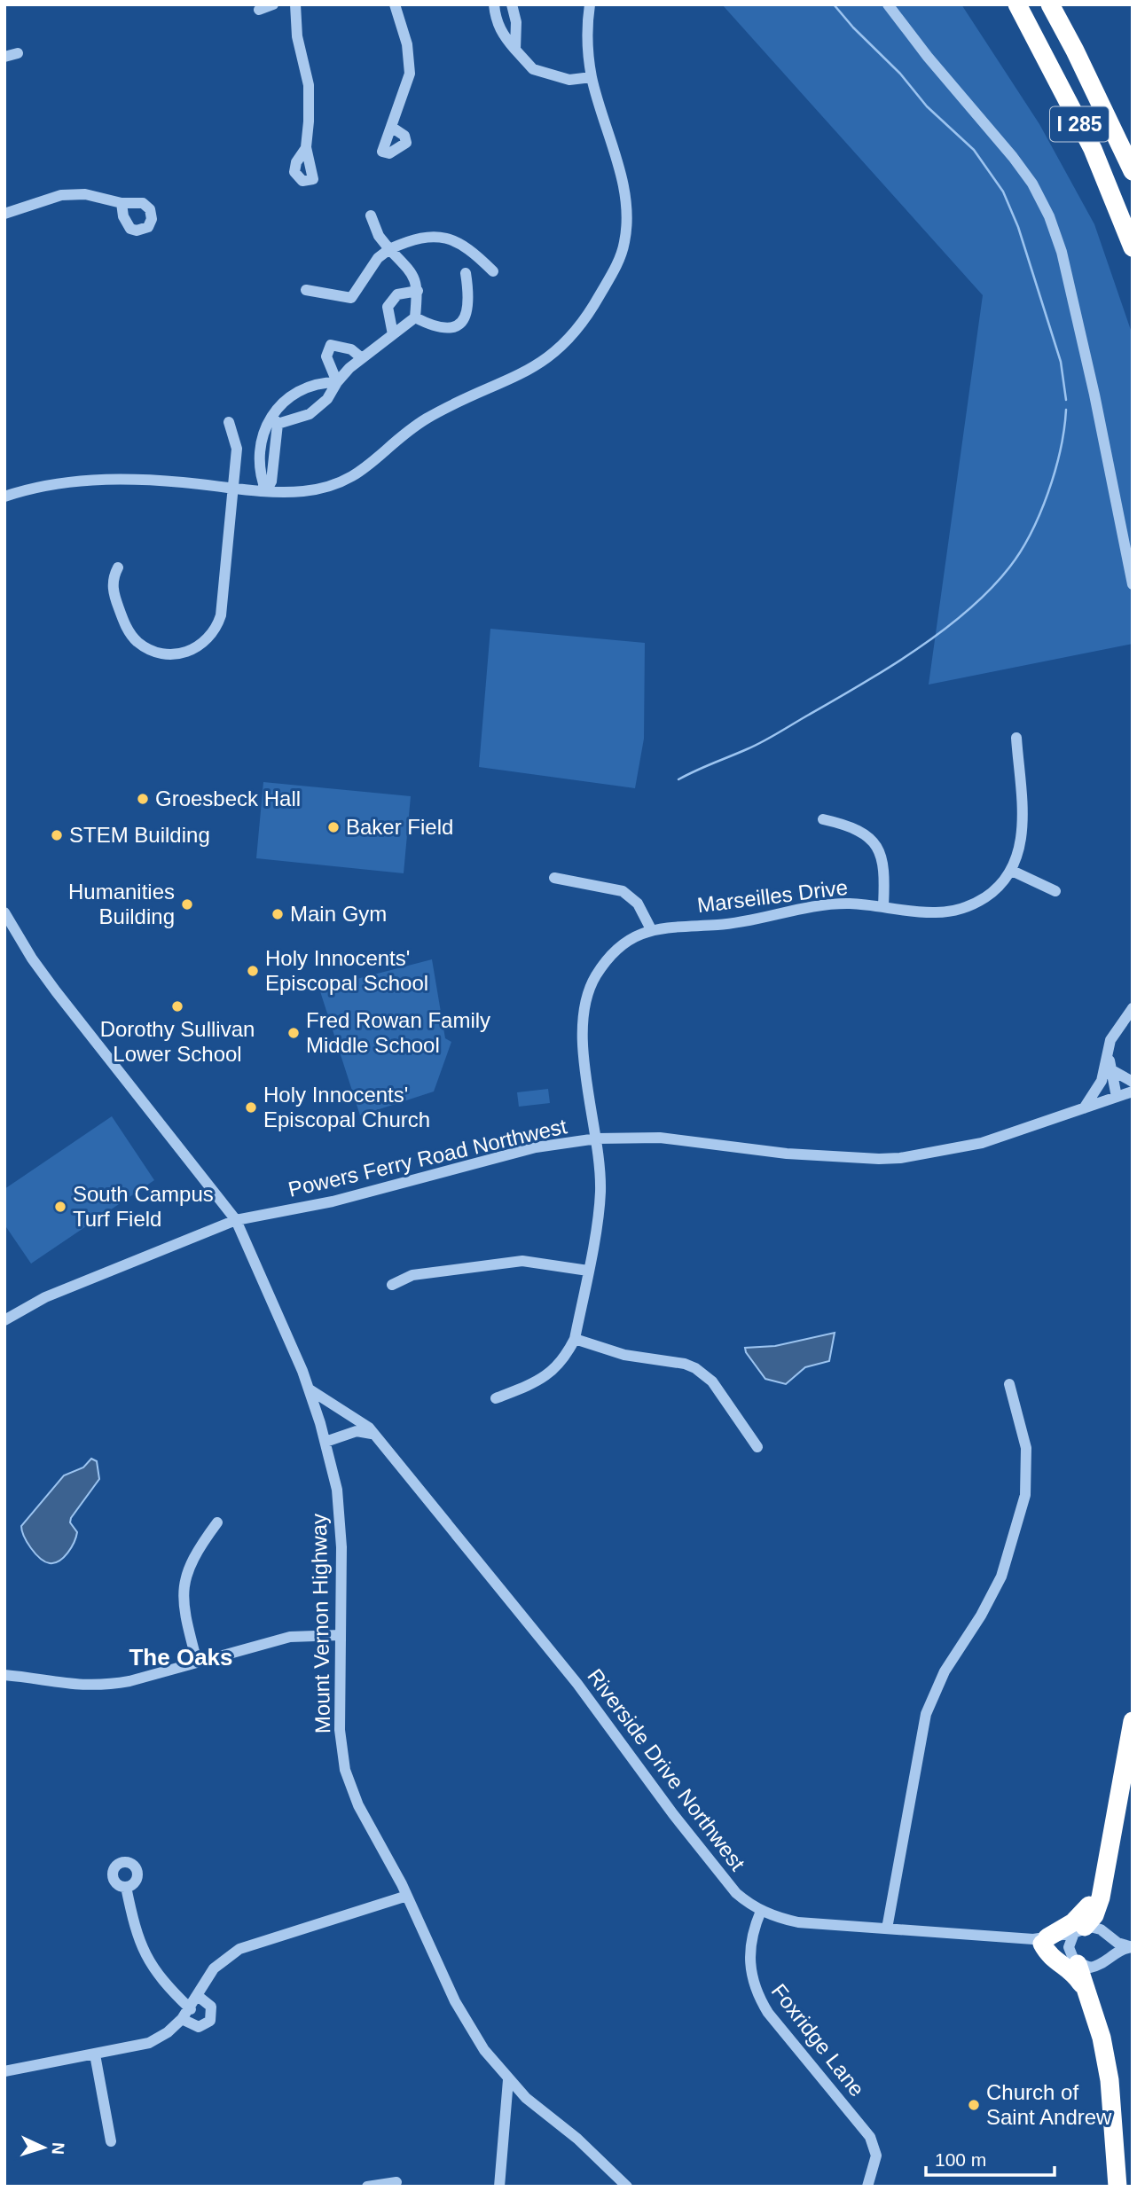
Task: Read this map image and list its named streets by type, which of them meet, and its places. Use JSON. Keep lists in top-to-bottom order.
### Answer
{
  "streets": {
    "highway": ["I 285"],
    "street": [
      "Marseilles Drive",
      "Powers Ferry Road Northwest",
      "Mount Vernon Highway",
      "Riverside Drive Northwest",
      "Foxridge Lane"
    ]
  },
  "crossings": [
    ["Marseilles Drive", "Powers Ferry Road Northwest"],
    ["Powers Ferry Road Northwest", "Mount Vernon Highway"],
    ["Mount Vernon Highway", "Riverside Drive Northwest"],
    ["Riverside Drive Northwest", "Foxridge Lane"]
  ],
  "districts": ["The Oaks"],
  "places": [
    "Groesbeck Hall",
    "Baker Field",
    "STEM Building",
    "Humanities Building",
    "Main Gym",
    "Holy Innocents' Episcopal School",
    "Dorothy Sullivan Lower School",
    "Fred Rowan Family Middle School",
    "Holy Innocents' Episcopal Church",
    "South Campus Turf Field",
    "Church of Saint Andrew"
  ],
  "scale_bar": "100 m",
  "north": "right"
}
